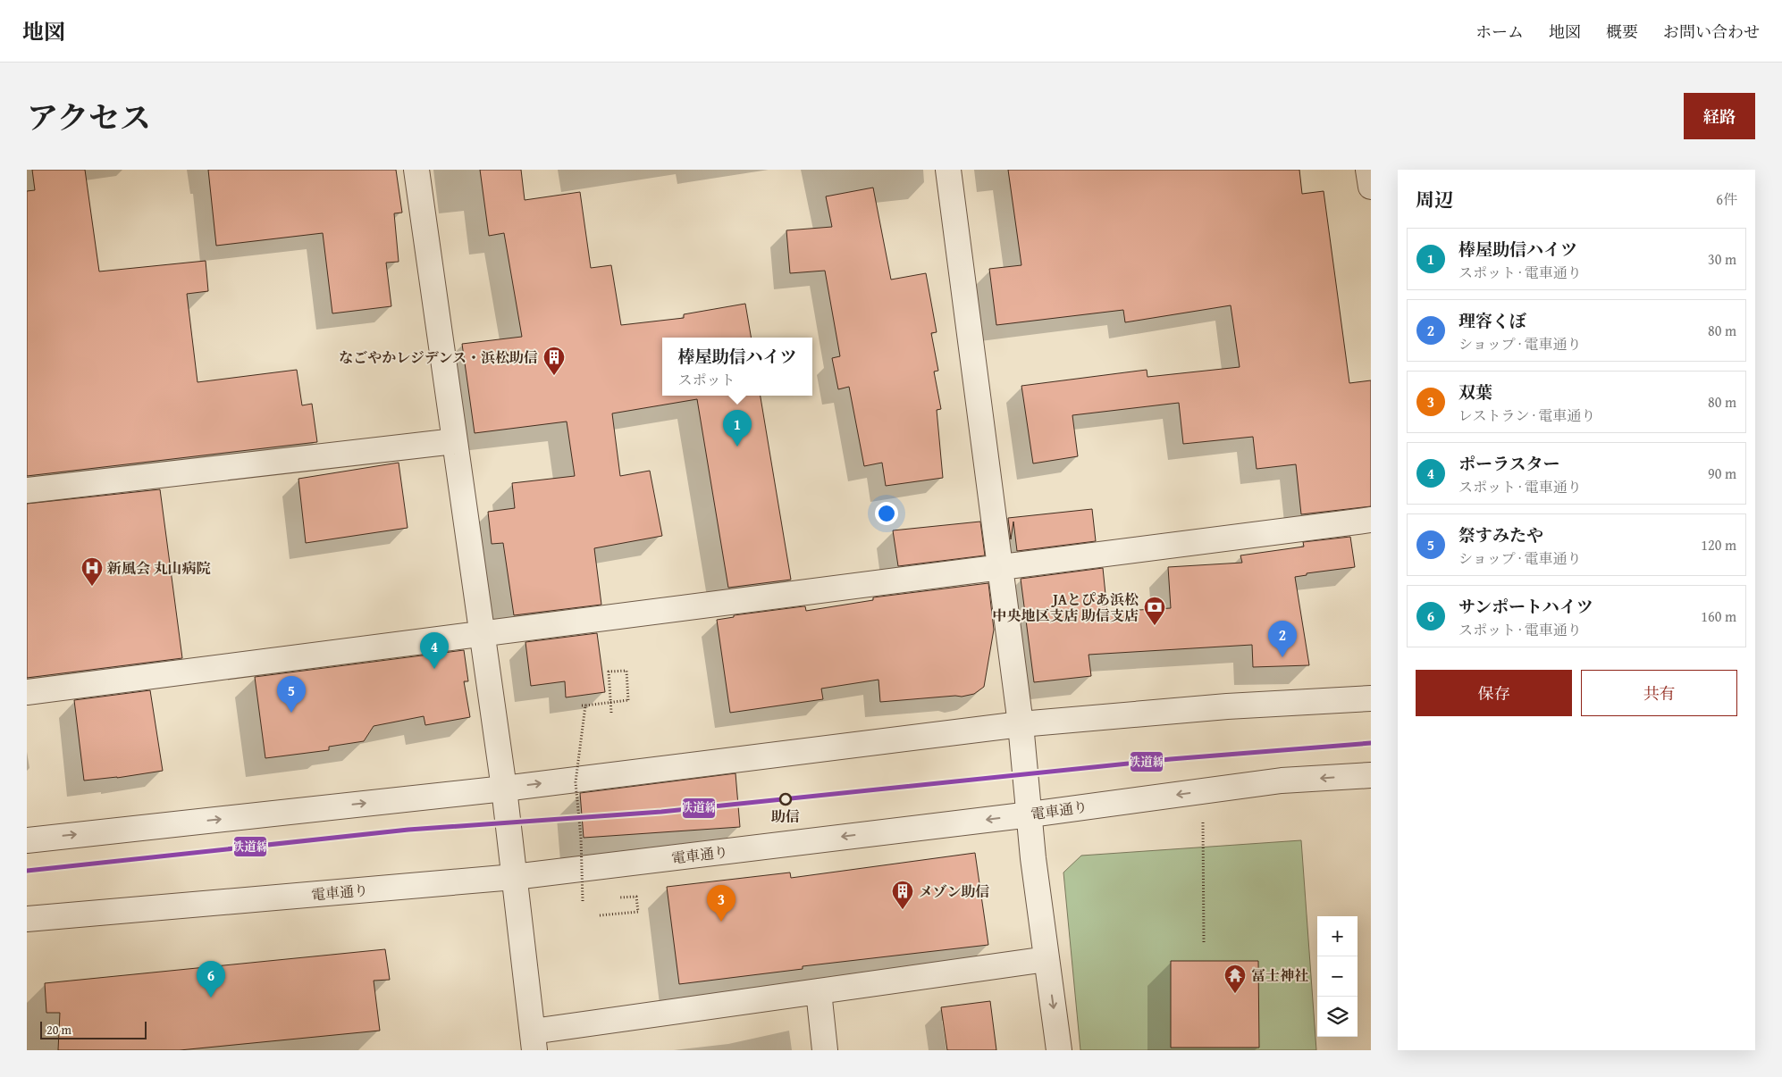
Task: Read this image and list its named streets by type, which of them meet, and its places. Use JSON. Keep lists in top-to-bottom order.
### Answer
{
  "streets": {
    "street": ["電車通り"]
  },
  "places": {
    "building": ["なごやかレジデンス・浜松助信", "メゾン助信"],
    "hospital": ["新風会 丸山病院"],
    "bank": ["JAとぴあ浜松 中央地区支店 助信支店"],
    "other": ["助信"],
    "temple": ["冨士神社"]
  },
  "lines": ["transit line 鉄道線"],
  "scale_bar": "20 m",
  "page": {
    "header": "地図",
    "nav": [
      "ホーム",
      "地図",
      "概要",
      "お問い合わせ"
    ],
    "title": "アクセス",
    "buttons": [
      "経路",
      ["保存", "共有"]
    ],
    "heading": ["周辺", "6件"],
    "list": [
      {
        "mark": "1",
        "name": "棒屋助信ハイツ",
        "note": "スポット · 電車通り",
        "value": "30 m"
      },
      {
        "mark": "2",
        "name": "理容くぼ",
        "note": "ショップ · 電車通り",
        "value": "80 m"
      },
      {
        "mark": "3",
        "name": "双葉",
        "note": "レストラン · 電車通り",
        "value": "80 m"
      },
      {
        "mark": "4",
        "name": "ポーラスター",
        "note": "スポット · 電車通り",
        "value": "90 m"
      },
      {
        "mark": "5",
        "name": "祭すみたや",
        "note": "ショップ · 電車通り",
        "value": "120 m"
      },
      {
        "mark": "6",
        "name": "サンポートハイツ",
        "note": "スポット · 電車通り",
        "value": "160 m"
      }
    ],
    "popup": ["棒屋助信ハイツ", "スポット"],
    "pins": [
      "1",
      "2",
      "4",
      "5",
      "3",
      "6"
    ],
    "map_buttons": ["+", "−"],
    "scale": "20 m"
  }
}
